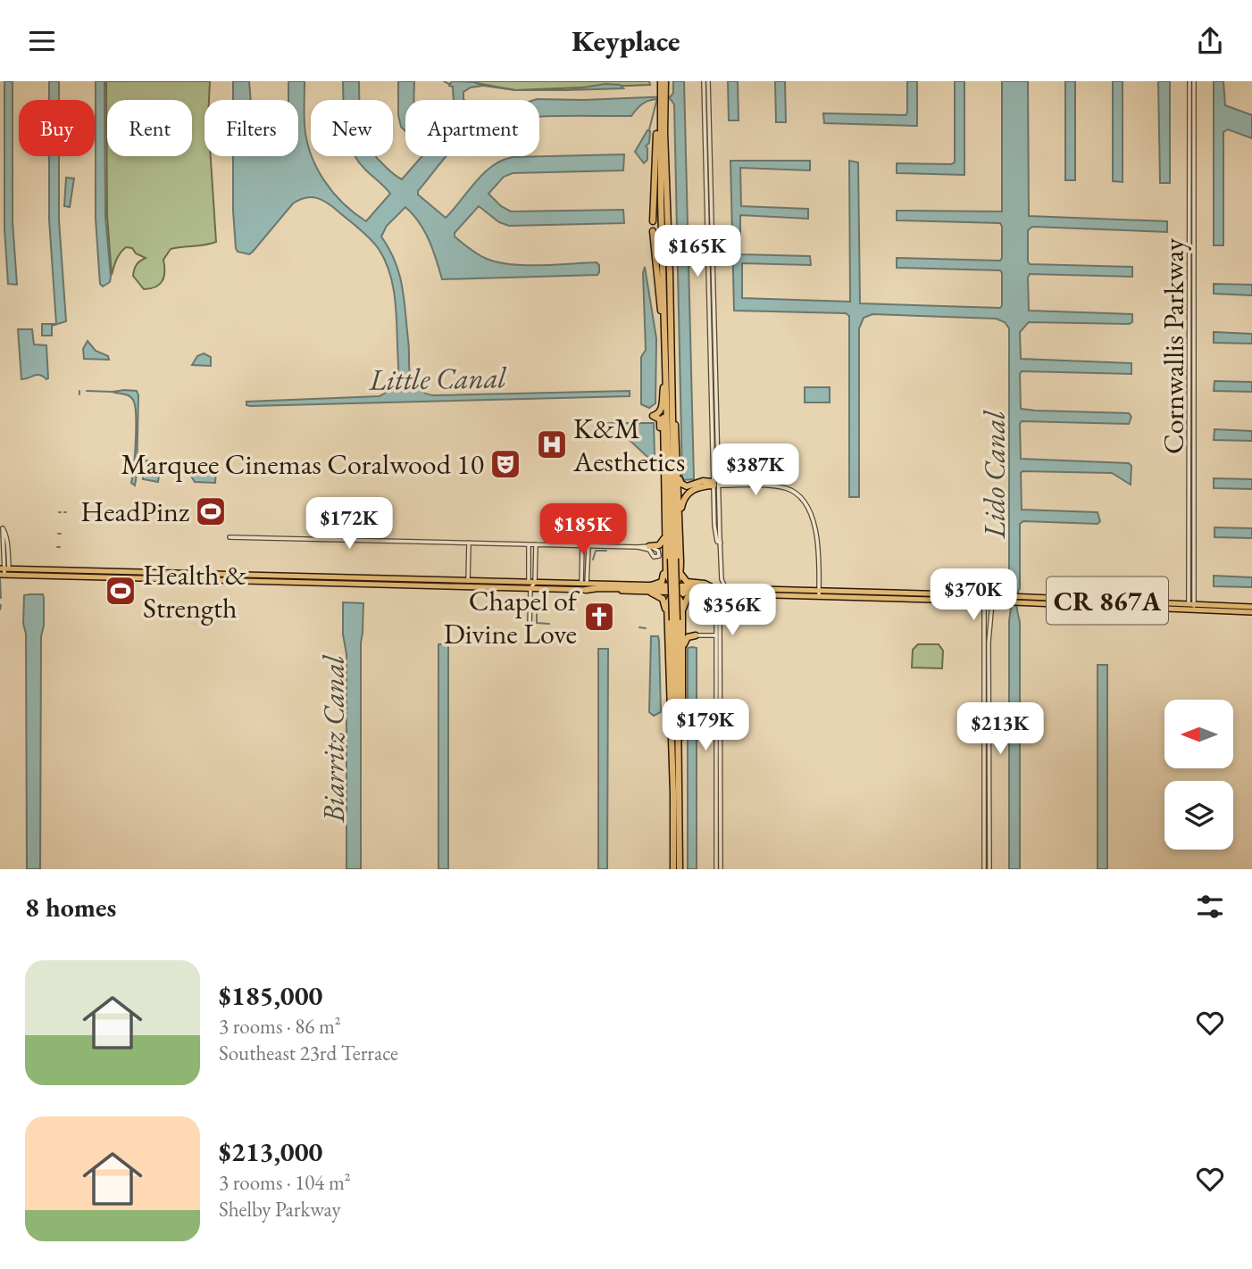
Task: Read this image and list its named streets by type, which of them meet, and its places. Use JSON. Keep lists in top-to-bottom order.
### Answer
{
  "streets": {
    "main road": ["CR 867A"],
    "street": ["Cornwallis Parkway"]
  },
  "crossings": [
    ["Cornwallis Parkway", "CR 867A"]
  ],
  "water": ["Little Canal", "Lido Canal", "Biarritz Canal"],
  "places": {
    "hospital": ["K&M Aesthetics"],
    "theatre": ["Marquee Cinemas Coralwood 10"],
    "sports": ["HeadPinz", "Health & Strength"],
    "church": ["Chapel of Divine Love"]
  },
  "north": "left",
  "page": {
    "header": "Keyplace",
    "chip": [
      "Buy",
      "Rent",
      "Filters",
      "New",
      "Apartment"
    ],
    "price": [
      "$165K",
      "$387K",
      "$172K",
      "$185K",
      "$370K",
      "$356K",
      "$179K",
      "$213K"
    ],
    "heading": "8 homes",
    "list": [
      {
        "name": "$185,000",
        "note": "3 rooms · 86 m² · Southeast 23rd Terrace"
      },
      {
        "name": "$213,000",
        "note": "3 rooms · 104 m² · Shelby Parkway"
      }
    ]
  }
}
